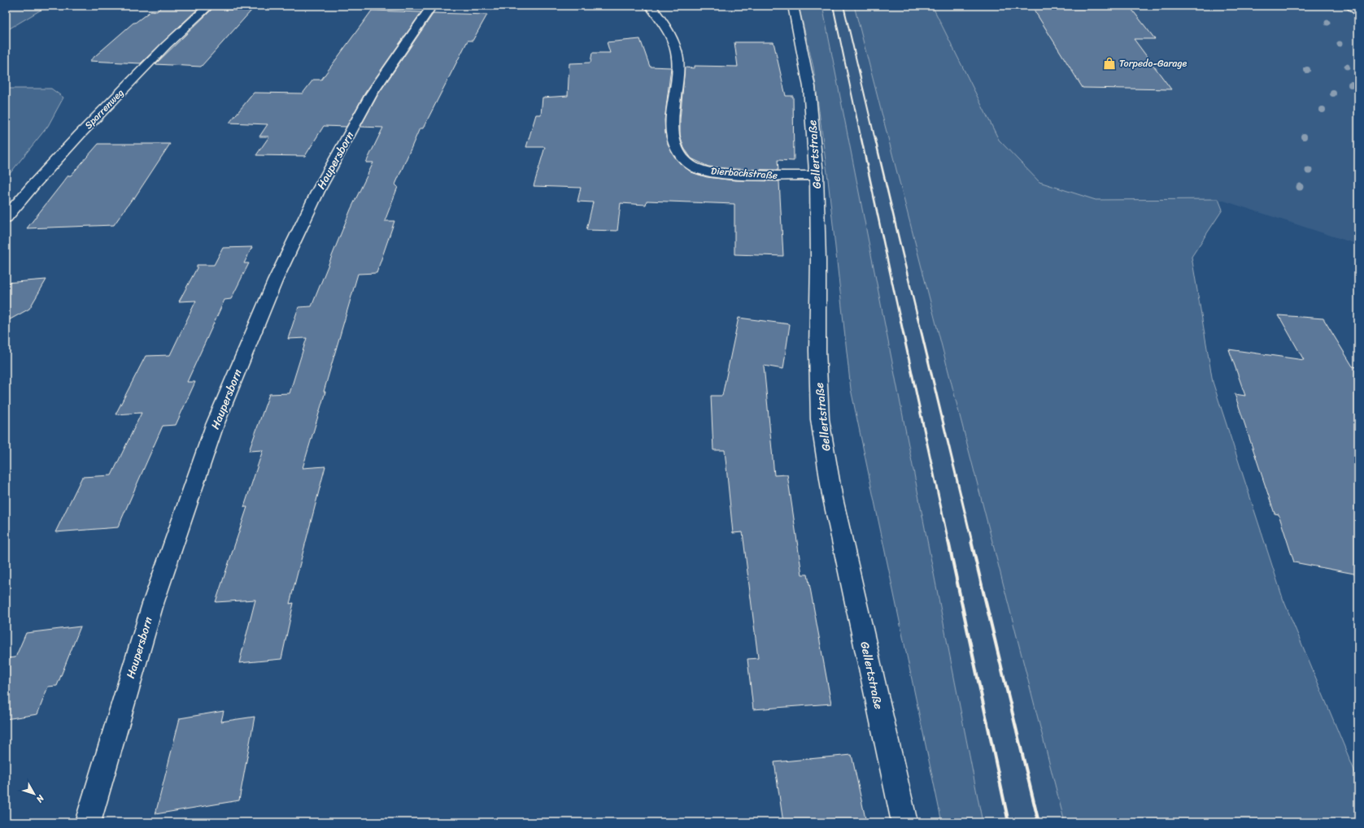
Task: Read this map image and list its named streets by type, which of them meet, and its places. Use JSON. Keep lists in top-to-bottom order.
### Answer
{
  "streets": {
    "street": [
      "Sparrenweg",
      "Gellertstraße",
      "Haupersborn",
      "Dierbachstraße"
    ]
  },
  "crossings": [
    ["Gellertstraße", "Dierbachstraße"]
  ],
  "places": {
    "shop": ["Torpedo-Garage"]
  },
  "north": "bottom right"
}
